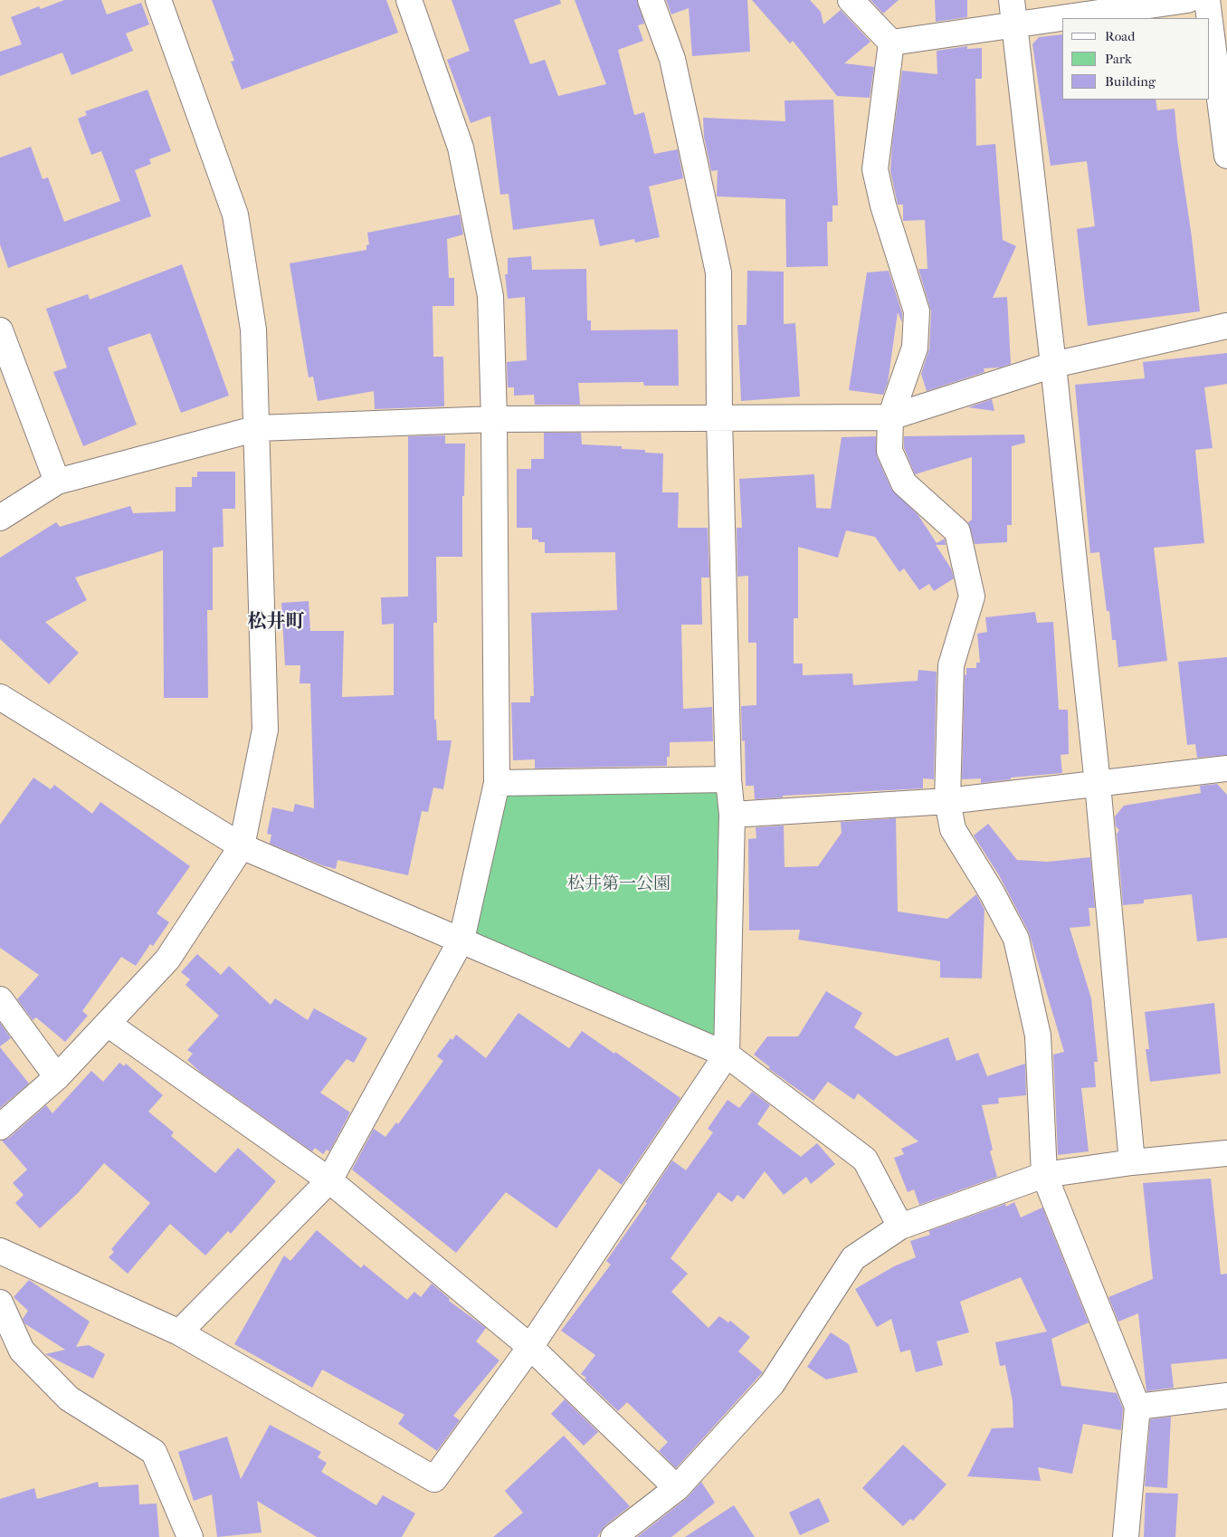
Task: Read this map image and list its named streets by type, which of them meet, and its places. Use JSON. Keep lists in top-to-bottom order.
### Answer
{
  "districts": ["松井町"],
  "parks": ["松井第一公園"],
  "legend": ["Road", "Park", "Building"]
}
